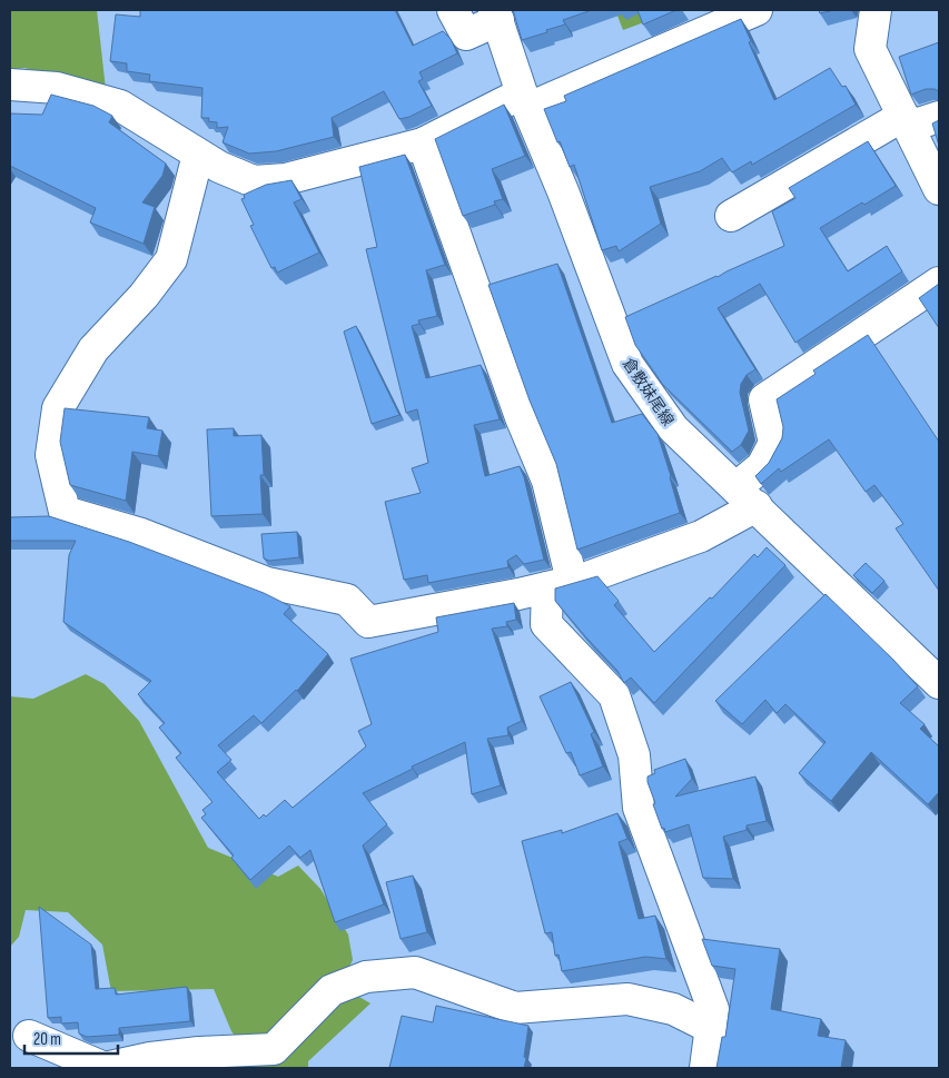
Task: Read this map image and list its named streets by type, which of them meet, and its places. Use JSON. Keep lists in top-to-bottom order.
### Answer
{
  "streets": {
    "street": ["倉敷妹尾線"]
  },
  "scale_bar": "20 m"
}
